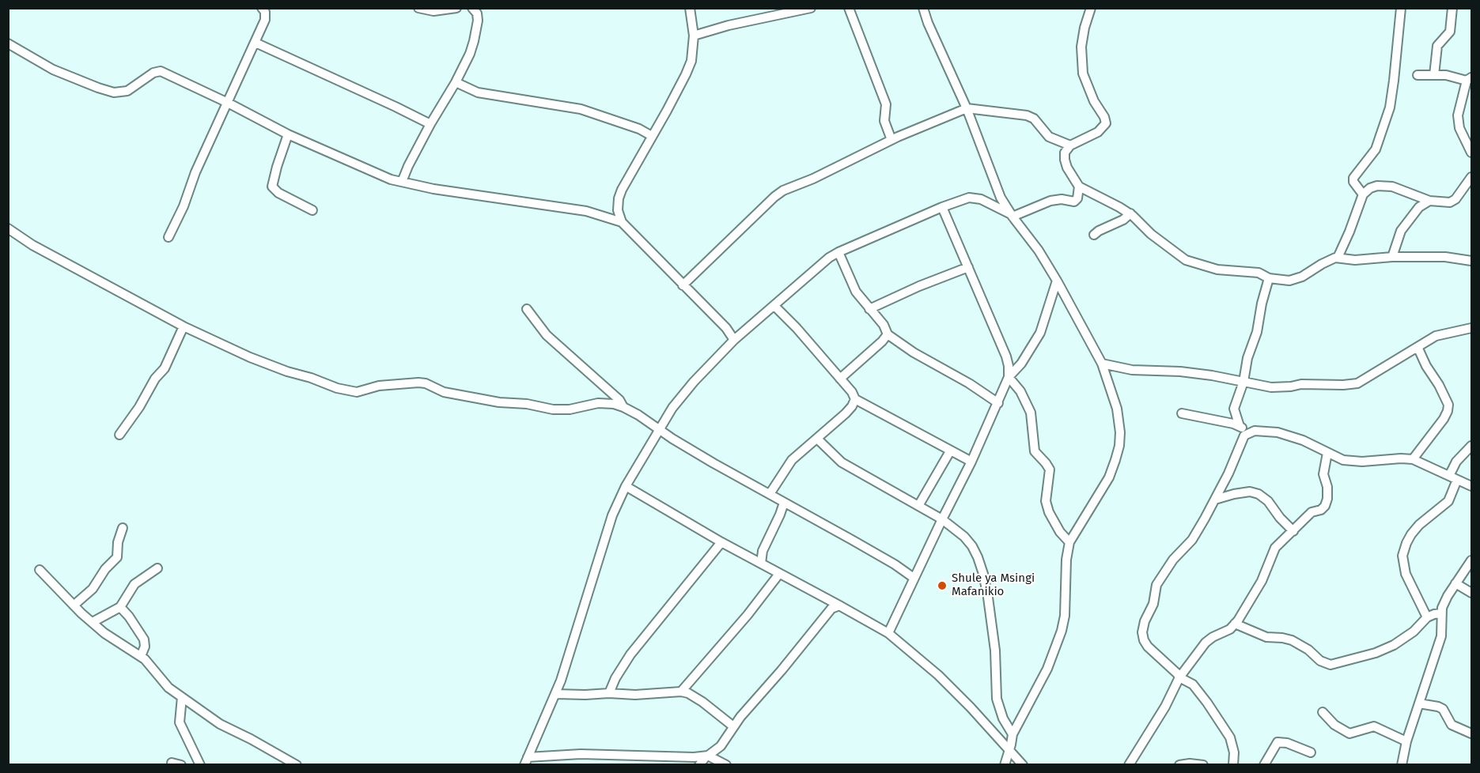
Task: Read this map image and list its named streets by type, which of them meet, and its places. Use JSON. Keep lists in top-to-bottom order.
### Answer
{
  "places": ["Shule ya Msingi Mafanikio"]
}
